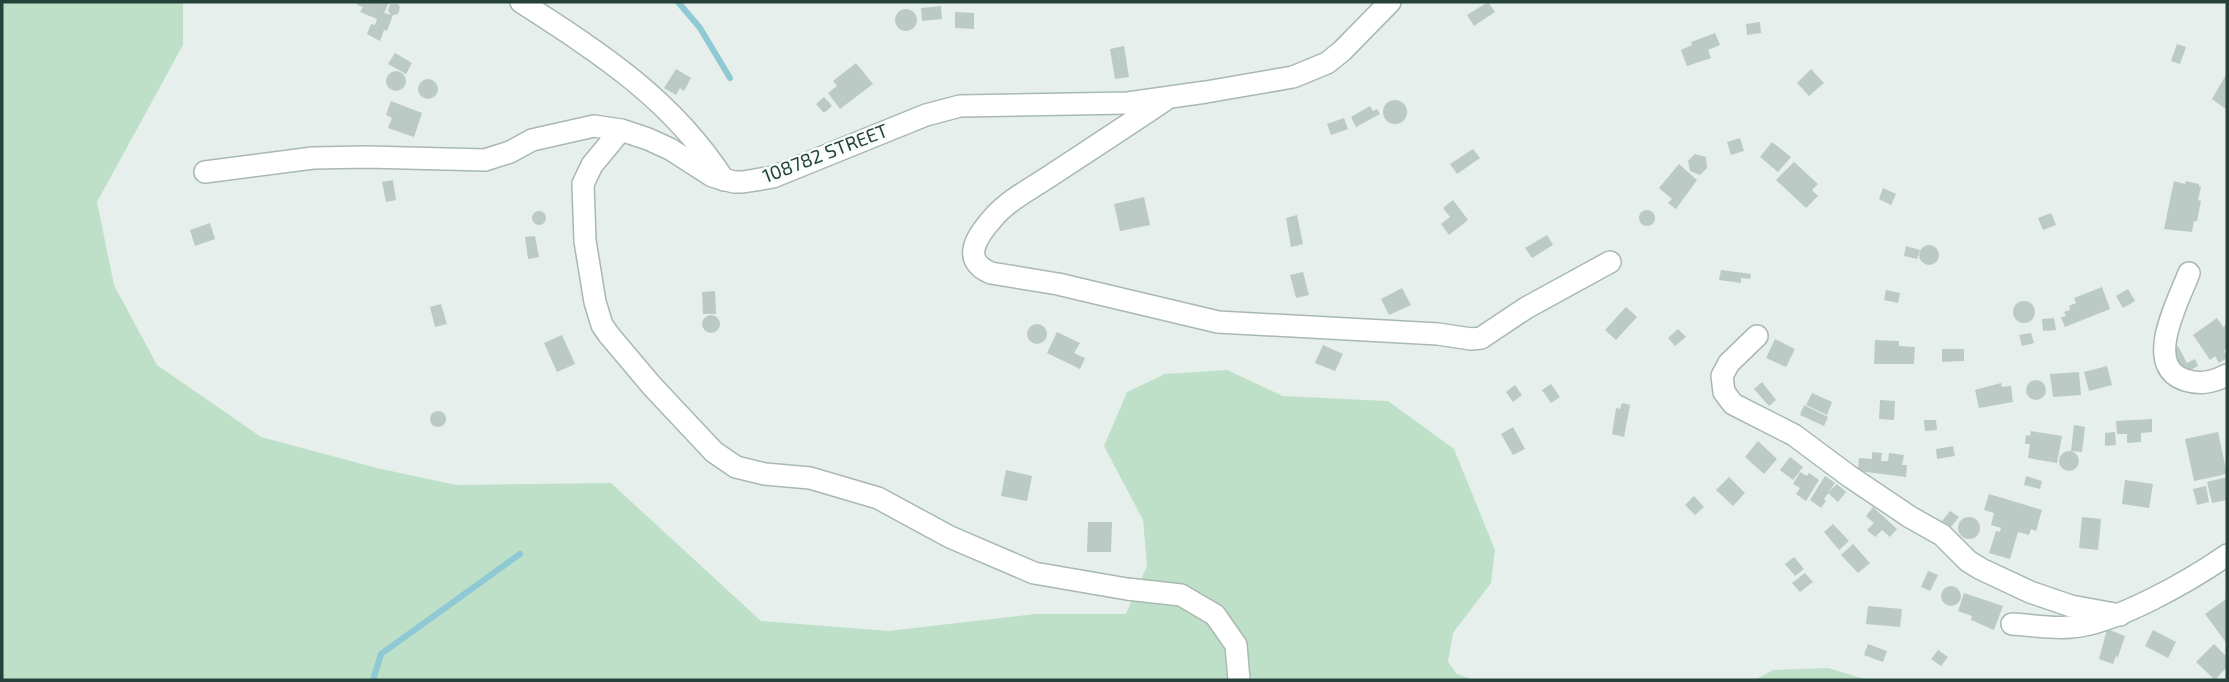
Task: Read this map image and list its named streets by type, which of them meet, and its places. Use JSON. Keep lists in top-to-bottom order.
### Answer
{
  "streets": {
    "street": ["108782 STREET"]
  }
}
